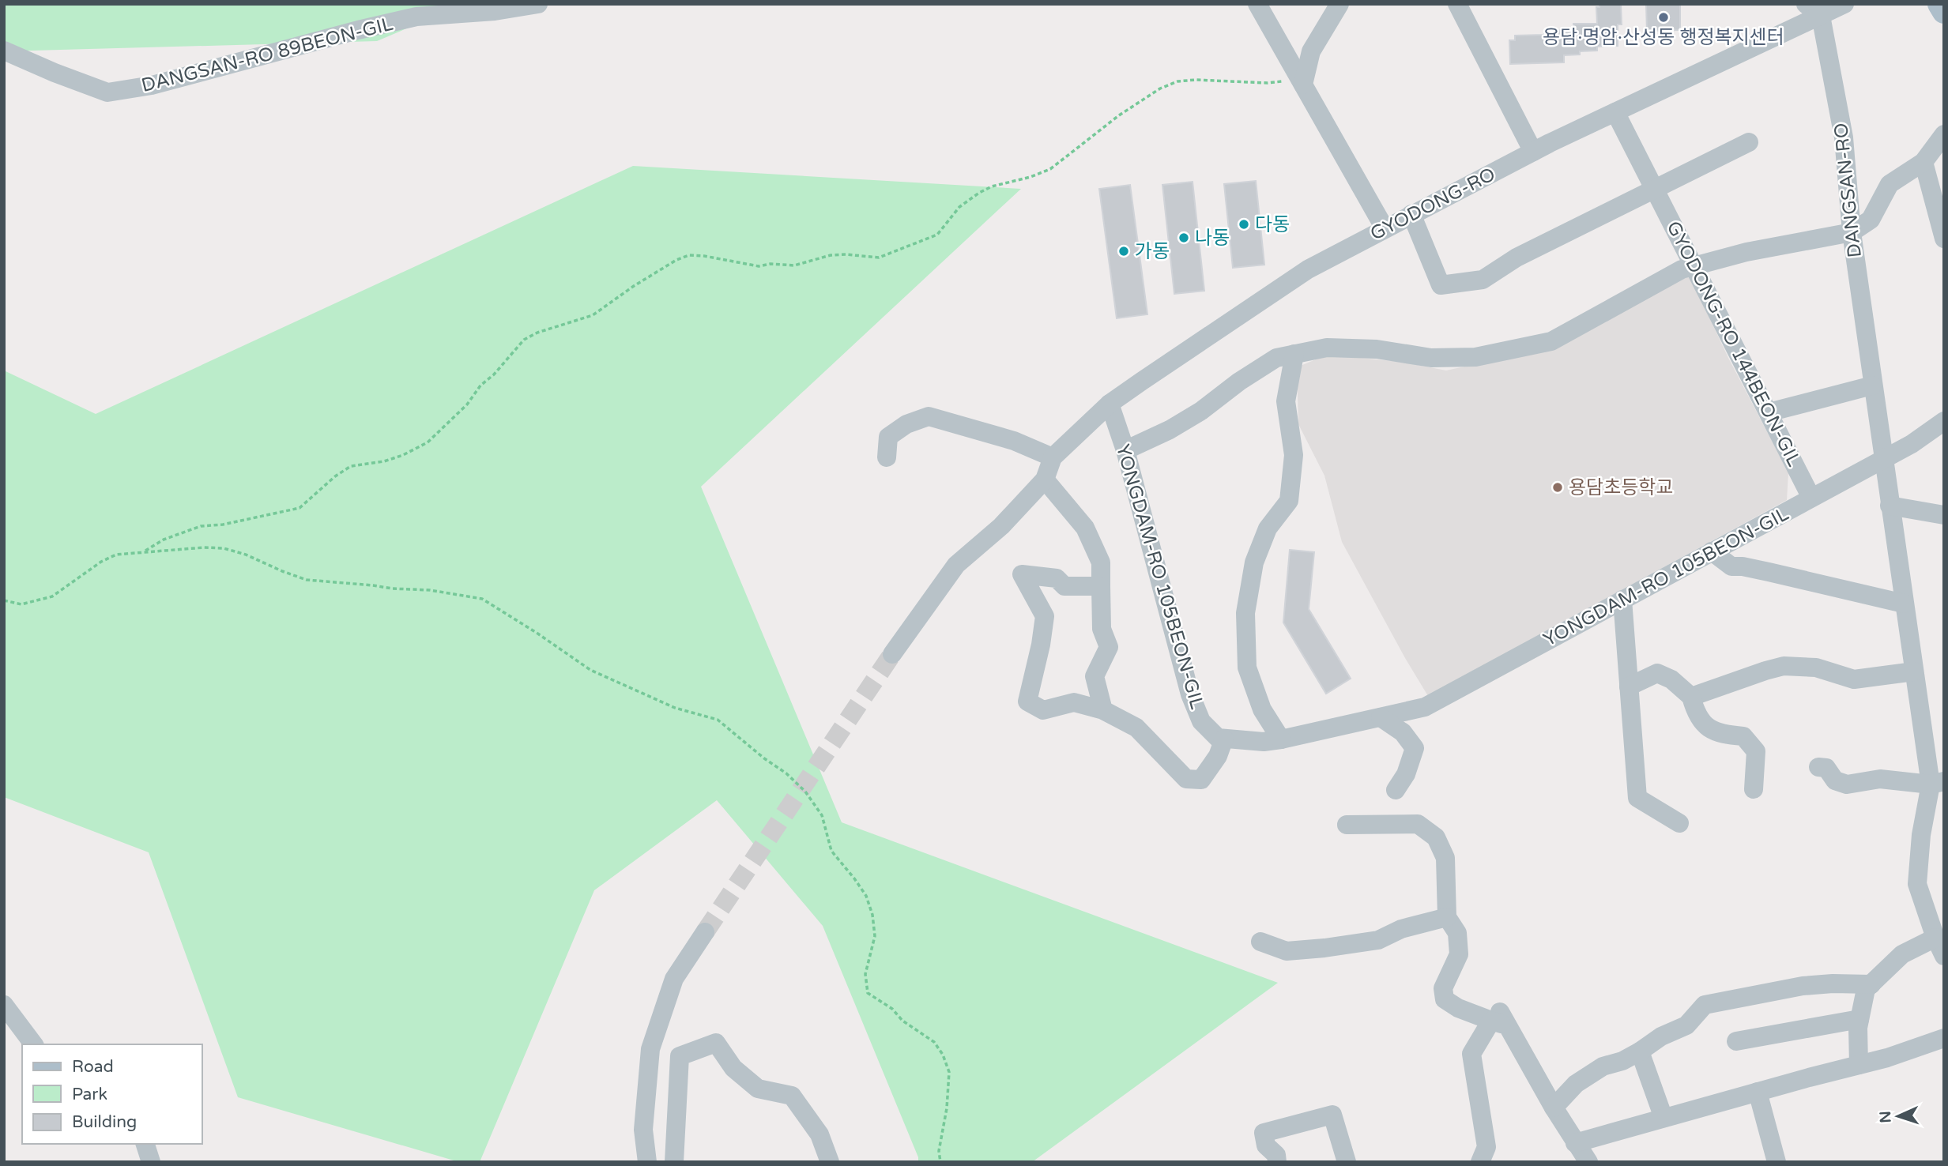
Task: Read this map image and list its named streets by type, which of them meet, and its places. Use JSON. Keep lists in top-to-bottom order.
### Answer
{
  "streets": {
    "street": [
      "DANGSAN-RO 89BEON-GIL",
      "DANGSAN-RO",
      "GYODONG-RO",
      "GYODONG-RO 144BEON-GIL",
      "YONGDAM-RO 105BEON-GIL"
    ]
  },
  "crossings": [
    ["DANGSAN-RO", "GYODONG-RO"],
    ["DANGSAN-RO", "YONGDAM-RO 105BEON-GIL"],
    ["GYODONG-RO", "GYODONG-RO 144BEON-GIL"],
    ["GYODONG-RO", "YONGDAM-RO 105BEON-GIL"],
    ["GYODONG-RO 144BEON-GIL", "YONGDAM-RO 105BEON-GIL"]
  ],
  "places": [
    "용담·명암·산성동 행정복지센터",
    "다동",
    "나동",
    "가동",
    "용담초등학교"
  ],
  "legend": ["Road", "Park", "Building"],
  "north": "left"
}
